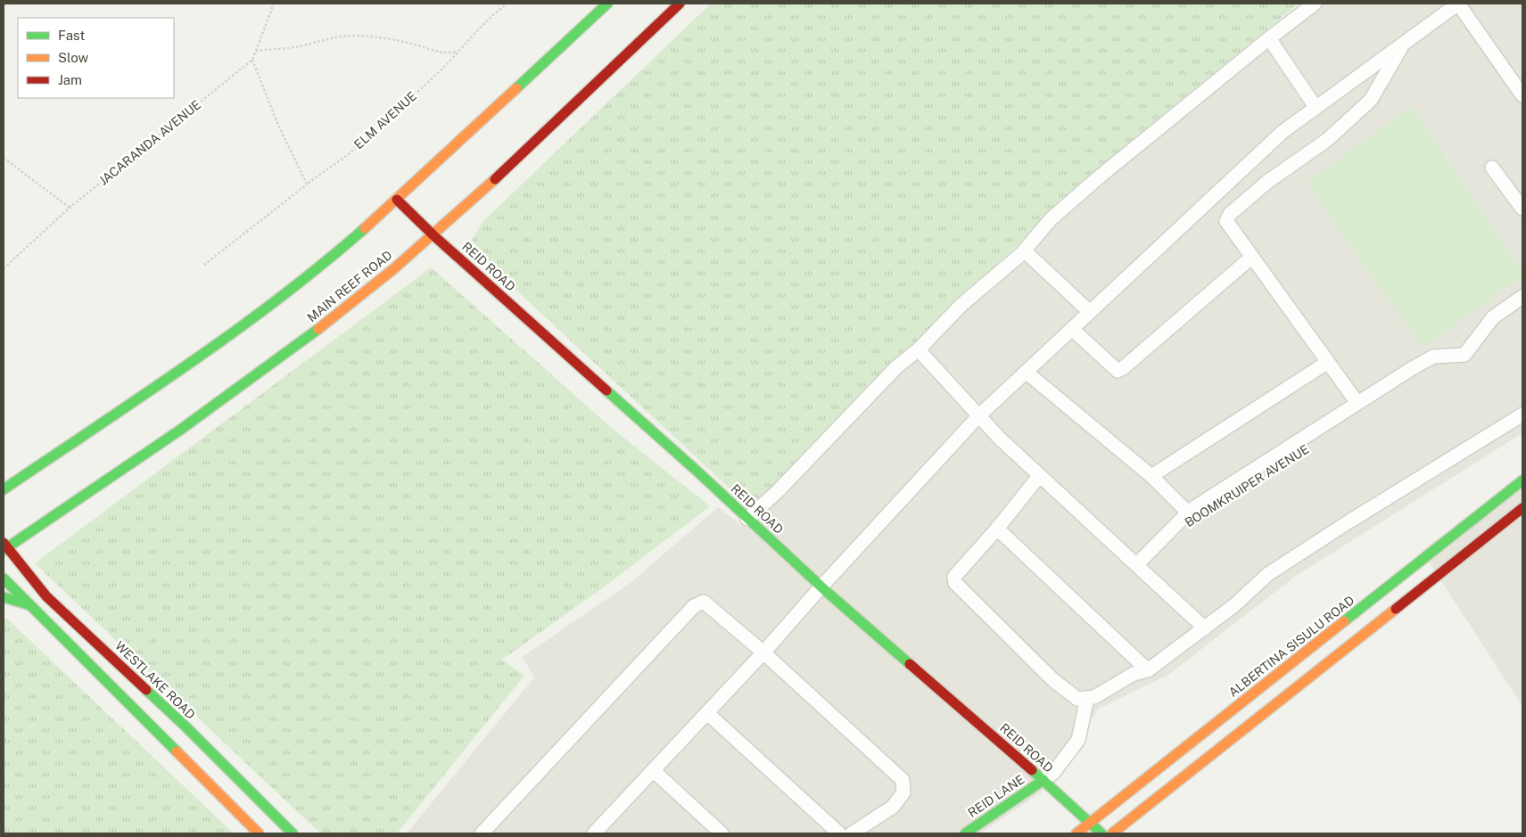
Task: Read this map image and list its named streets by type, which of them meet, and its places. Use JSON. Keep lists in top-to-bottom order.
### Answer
{
  "streets": {
    "main road": [
      "REID ROAD",
      "MAIN REEF ROAD",
      "ALBERTINA SISULU ROAD",
      "WESTLAKE ROAD",
      "REID LANE"
    ],
    "path": ["ELM AVENUE", "JACARANDA AVENUE"]
  },
  "crossings": [
    ["REID ROAD", "MAIN REEF ROAD"],
    ["REID ROAD", "ALBERTINA SISULU ROAD"],
    ["REID ROAD", "REID LANE"],
    ["MAIN REEF ROAD", "WESTLAKE ROAD"]
  ],
  "legend": ["Fast", "Slow", "Jam"]
}
